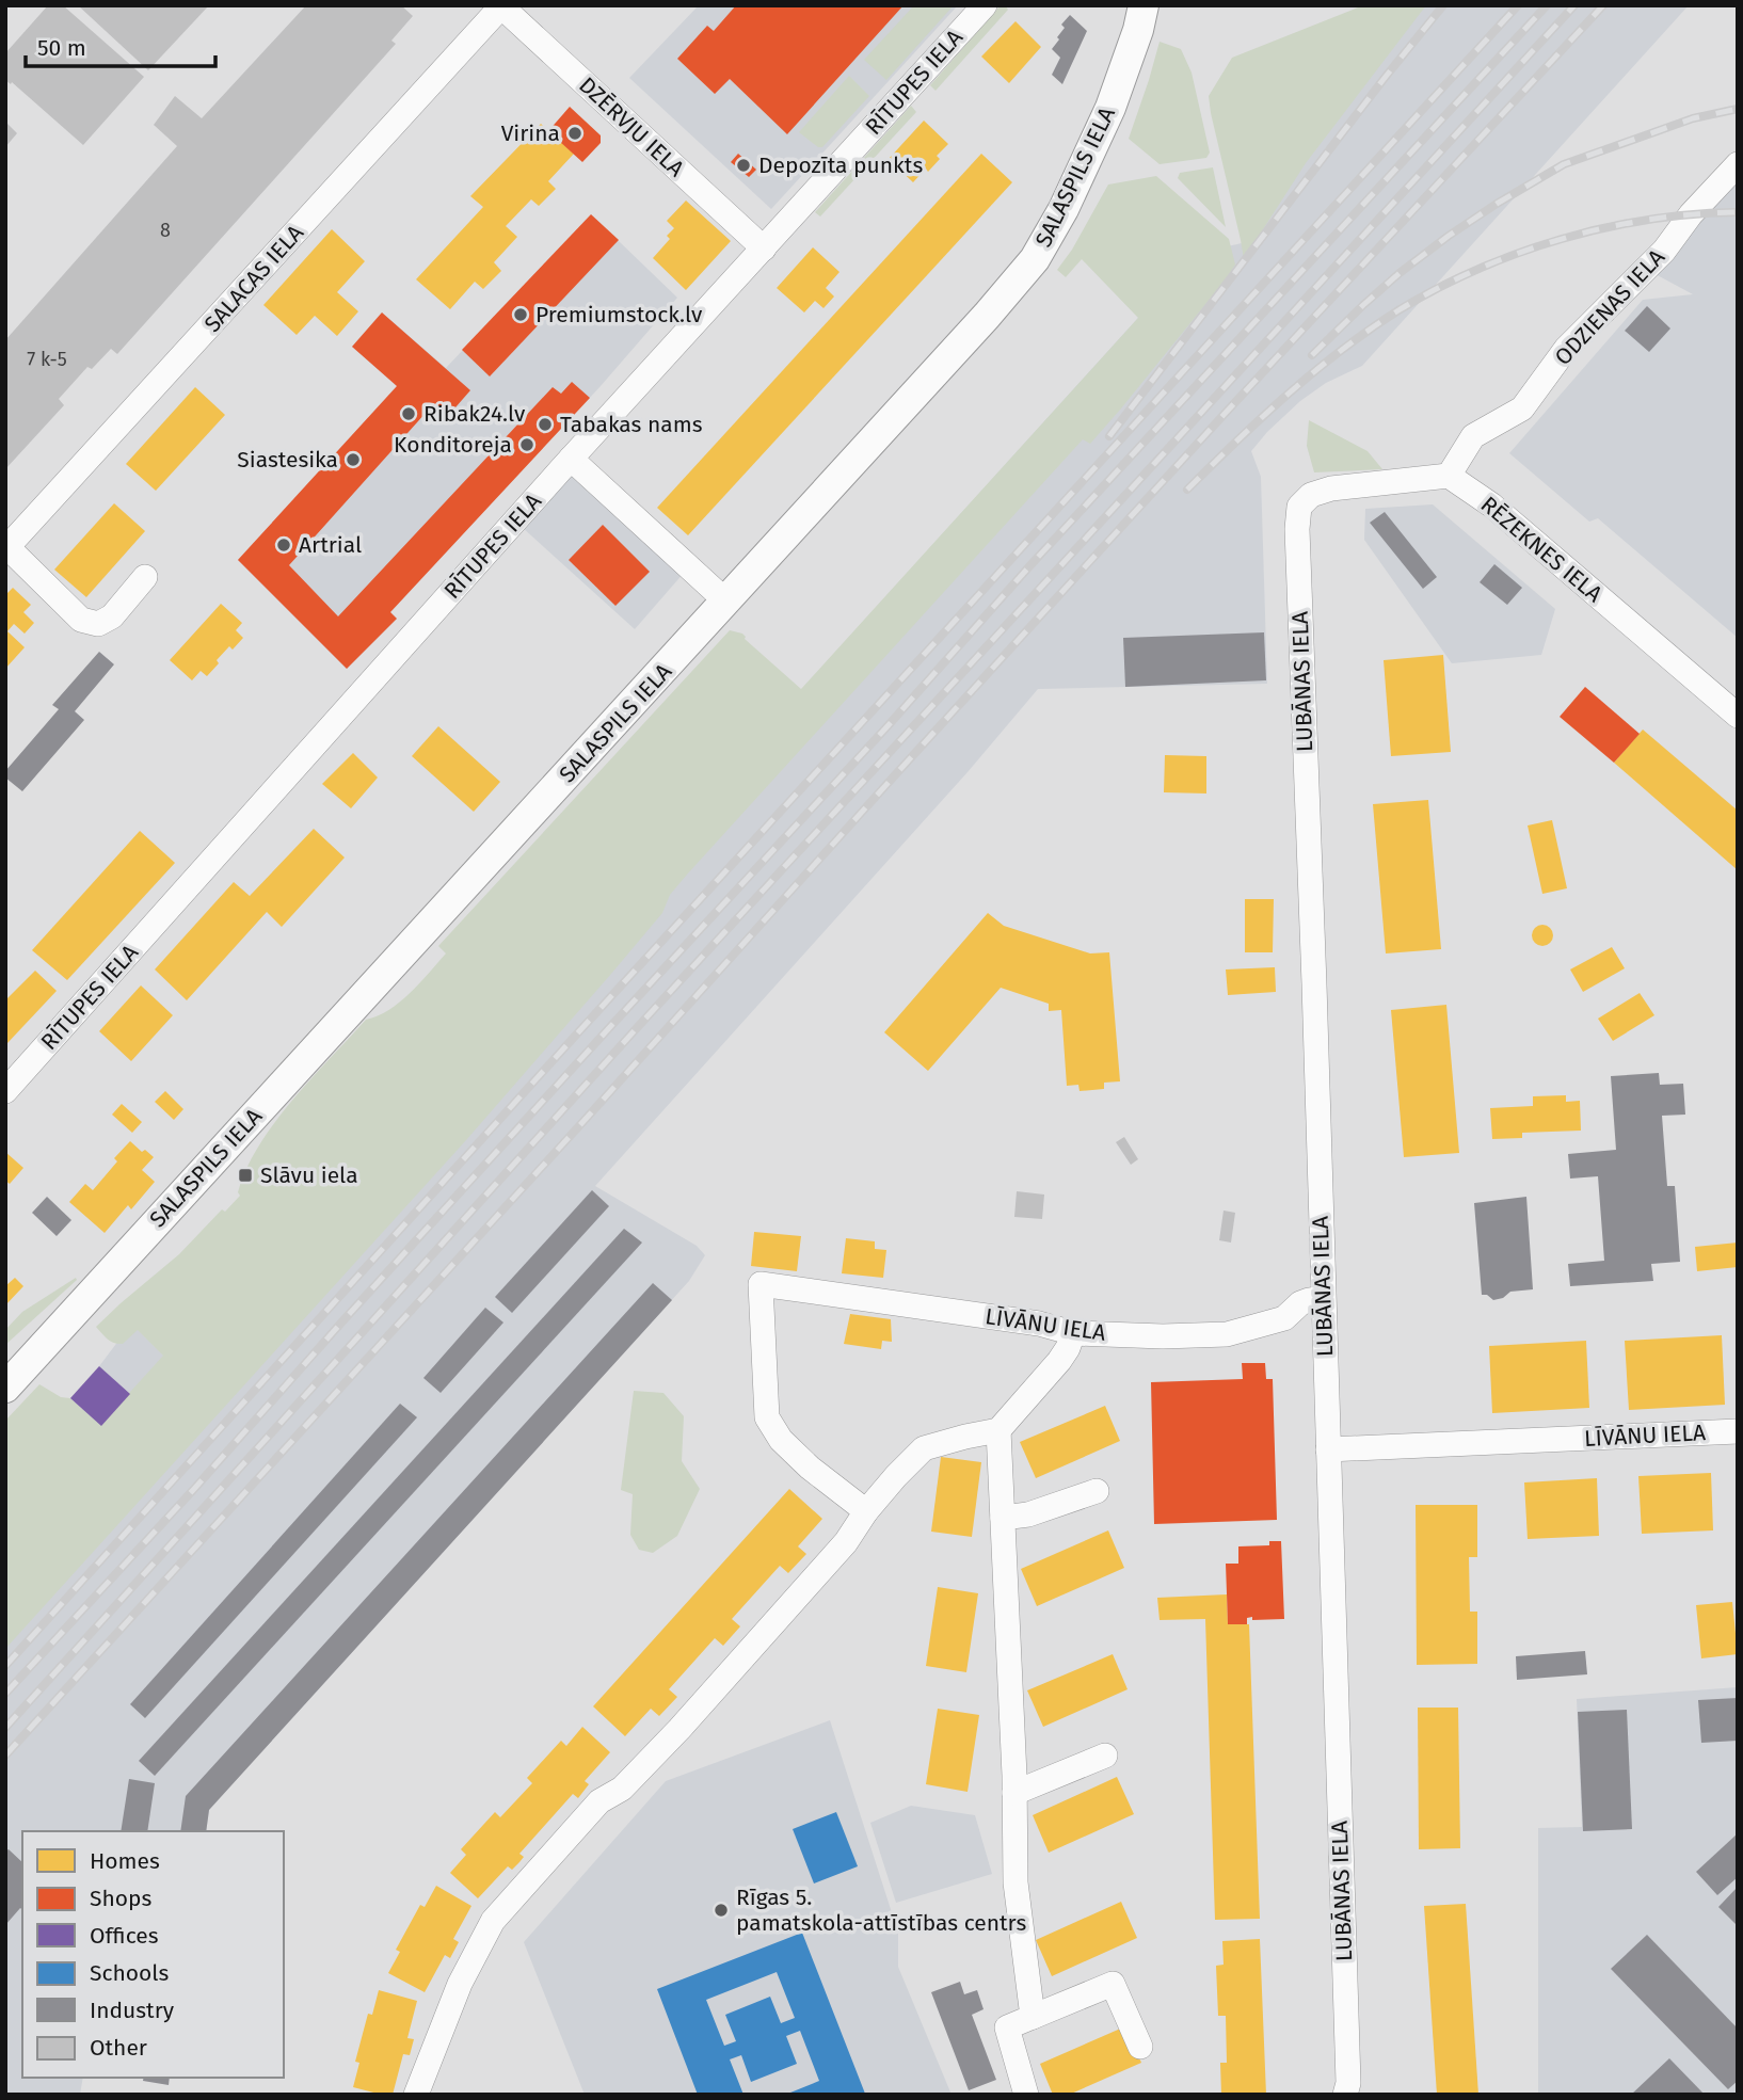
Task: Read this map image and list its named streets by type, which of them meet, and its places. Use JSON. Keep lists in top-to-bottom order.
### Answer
{
  "streets": {
    "street": [
      "RĪTUPES IELA",
      "DZĒRVJU IELA",
      "SALASPILS IELA",
      "SALACAS IELA",
      "ODZIENAS IELA",
      "RĒZEKNES IELA",
      "LUBĀNAS IELA",
      "LĪVĀNU IELA"
    ]
  },
  "crossings": [
    ["RĪTUPES IELA", "DZĒRVJU IELA"],
    ["DZĒRVJU IELA", "SALACAS IELA"],
    ["ODZIENAS IELA", "RĒZEKNES IELA"],
    ["ODZIENAS IELA", "LUBĀNAS IELA"],
    ["RĒZEKNES IELA", "LUBĀNAS IELA"],
    ["LUBĀNAS IELA", "LĪVĀNU IELA"]
  ],
  "places": {
    "other": [
      "Virina",
      "Depozīta punkts",
      "Premiumstock.lv",
      "Ribak24.lv",
      "Tabakas nams",
      "Konditoreja",
      "Siastesika",
      "Artrial",
      "Rīgas 5. pamatskola-attīstības centrs"
    ],
    "transit": ["Slāvu iela"]
  },
  "house_numbers": ["8", "7 k-5"],
  "legend": [
    "Homes",
    "Shops",
    "Offices",
    "Schools",
    "Industry",
    "Other"
  ],
  "scale_bar": "50 m"
}
